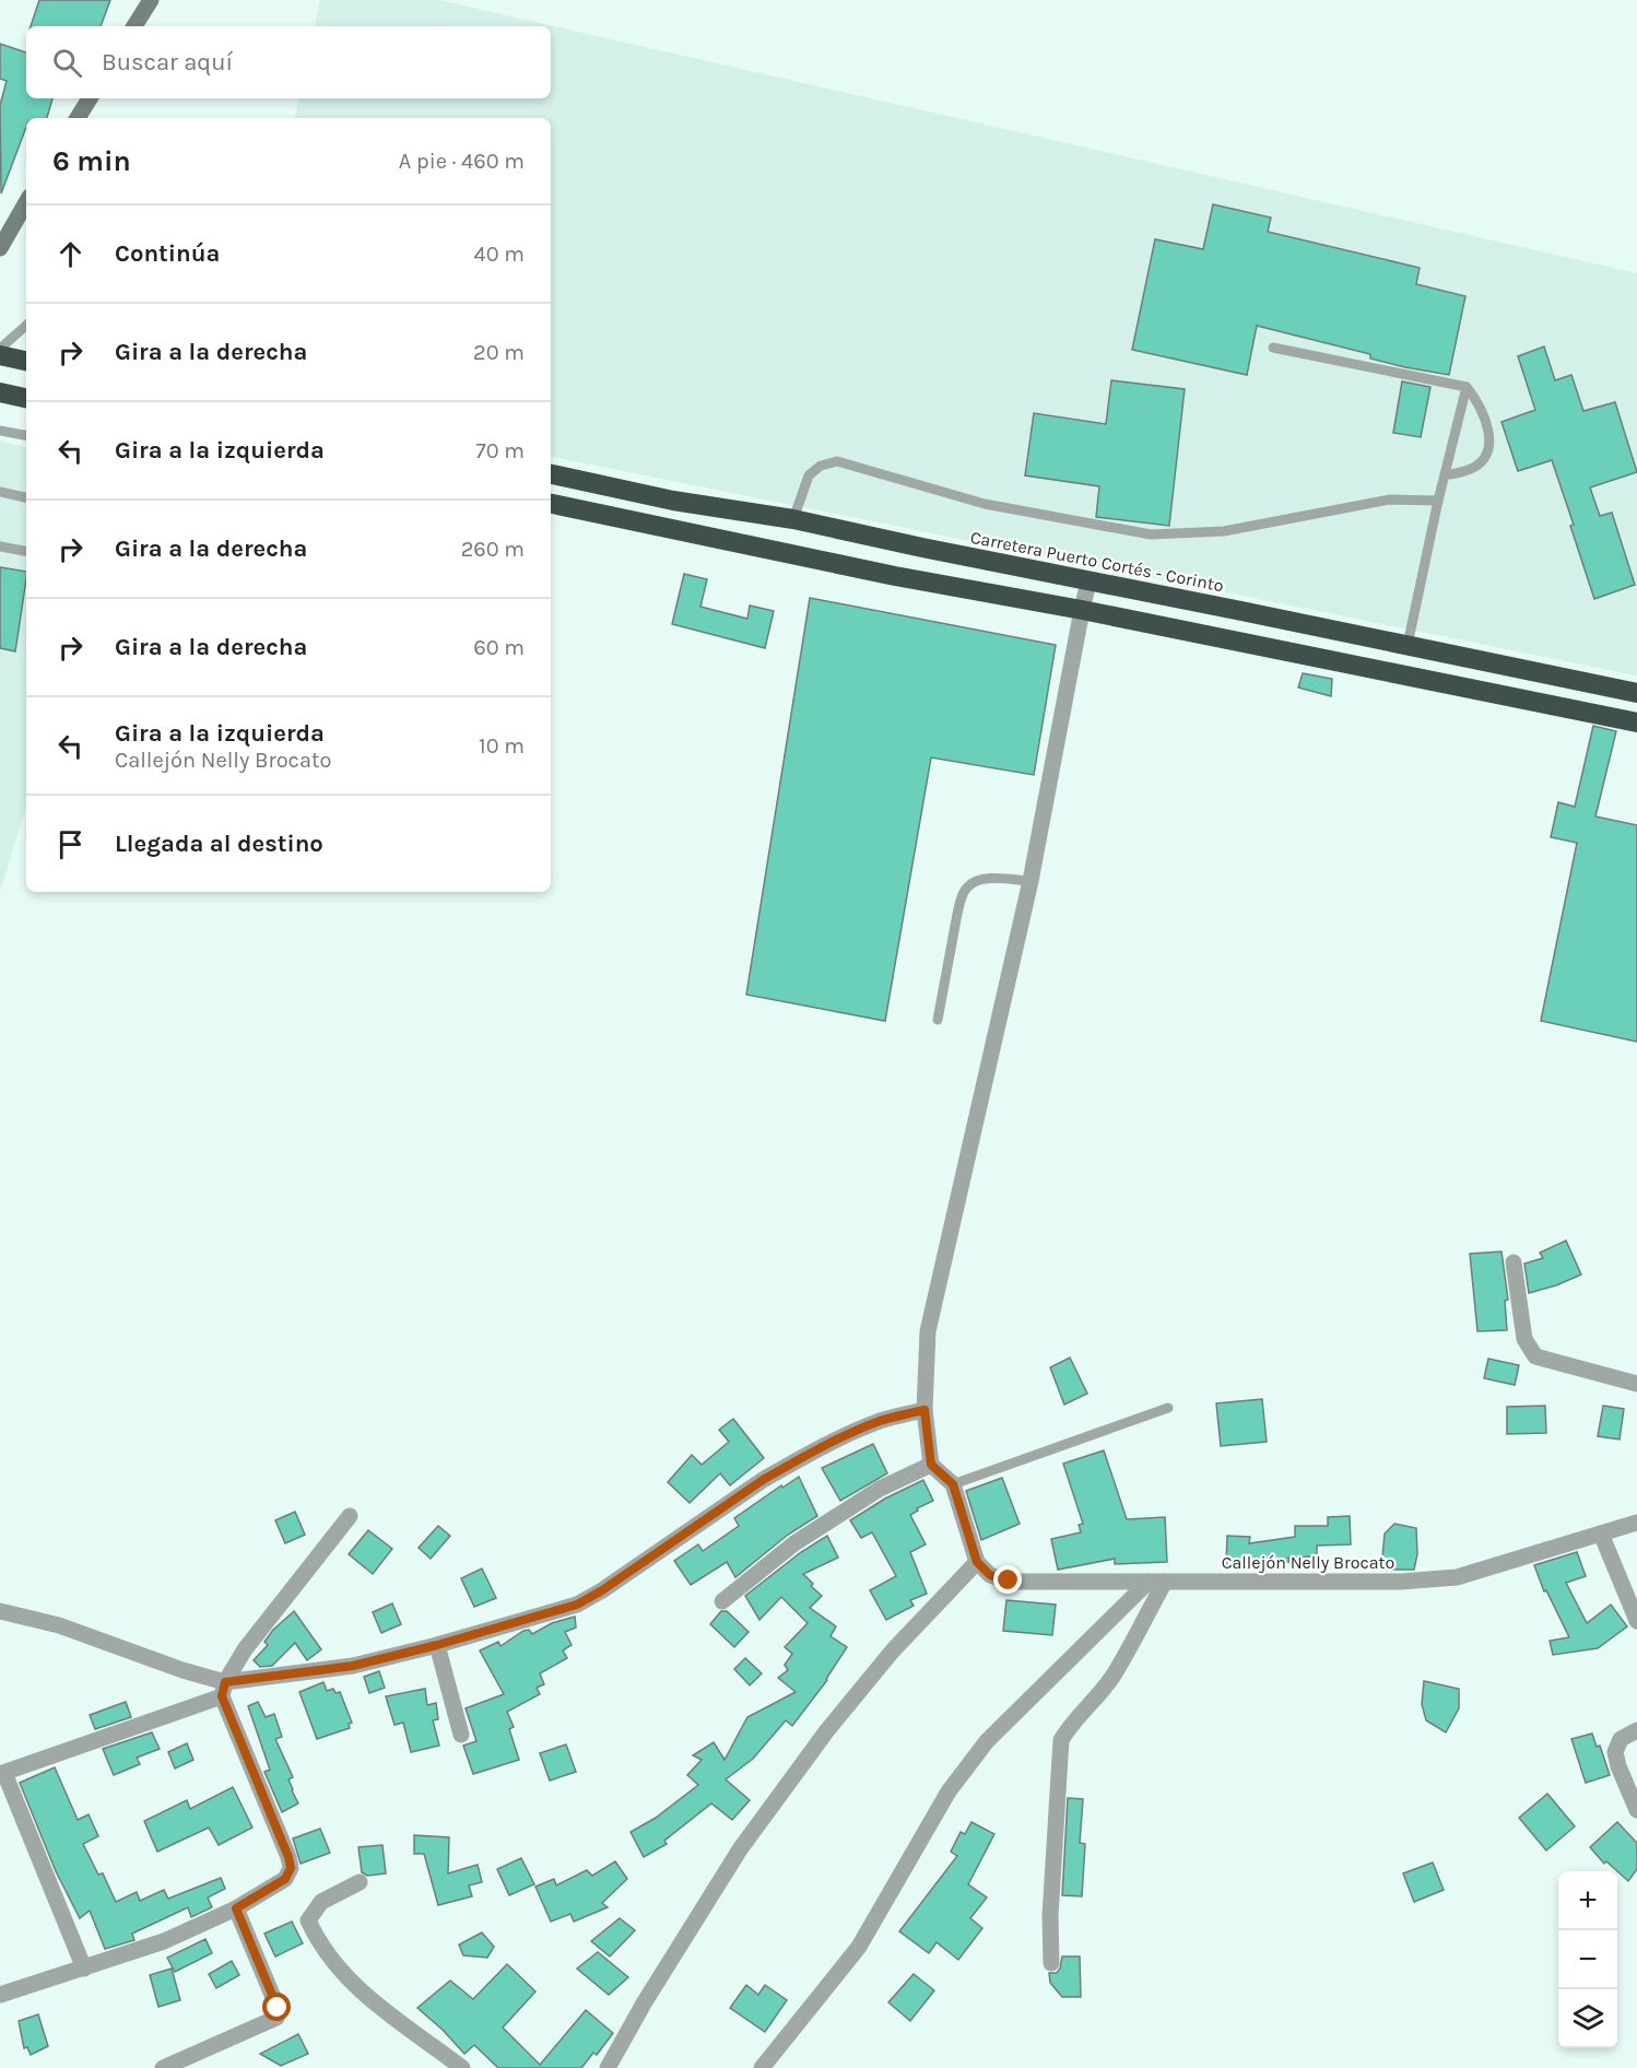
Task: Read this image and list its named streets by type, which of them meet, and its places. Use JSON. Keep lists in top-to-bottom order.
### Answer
{
  "streets": {
    "highway": ["Carretera Puerto Cortés - Corinto"],
    "street": ["Callejón Nelly Brocato"]
  },
  "page": {
    "search": "Buscar aquí",
    "heading": ["6 min", "A pie · 460 m"],
    "list": [
      ["Continúa", "40 m"],
      ["Gira a la derecha", "20 m"],
      ["Gira a la izquierda", "70 m"],
      ["Gira a la derecha", "260 m"],
      ["Gira a la derecha", "60 m"],
      ["Gira a la izquierda", "Callejón Nelly Brocato", "10 m"],
      "Llegada al destino"
    ],
    "map_buttons": ["+", "−"]
  }
}
